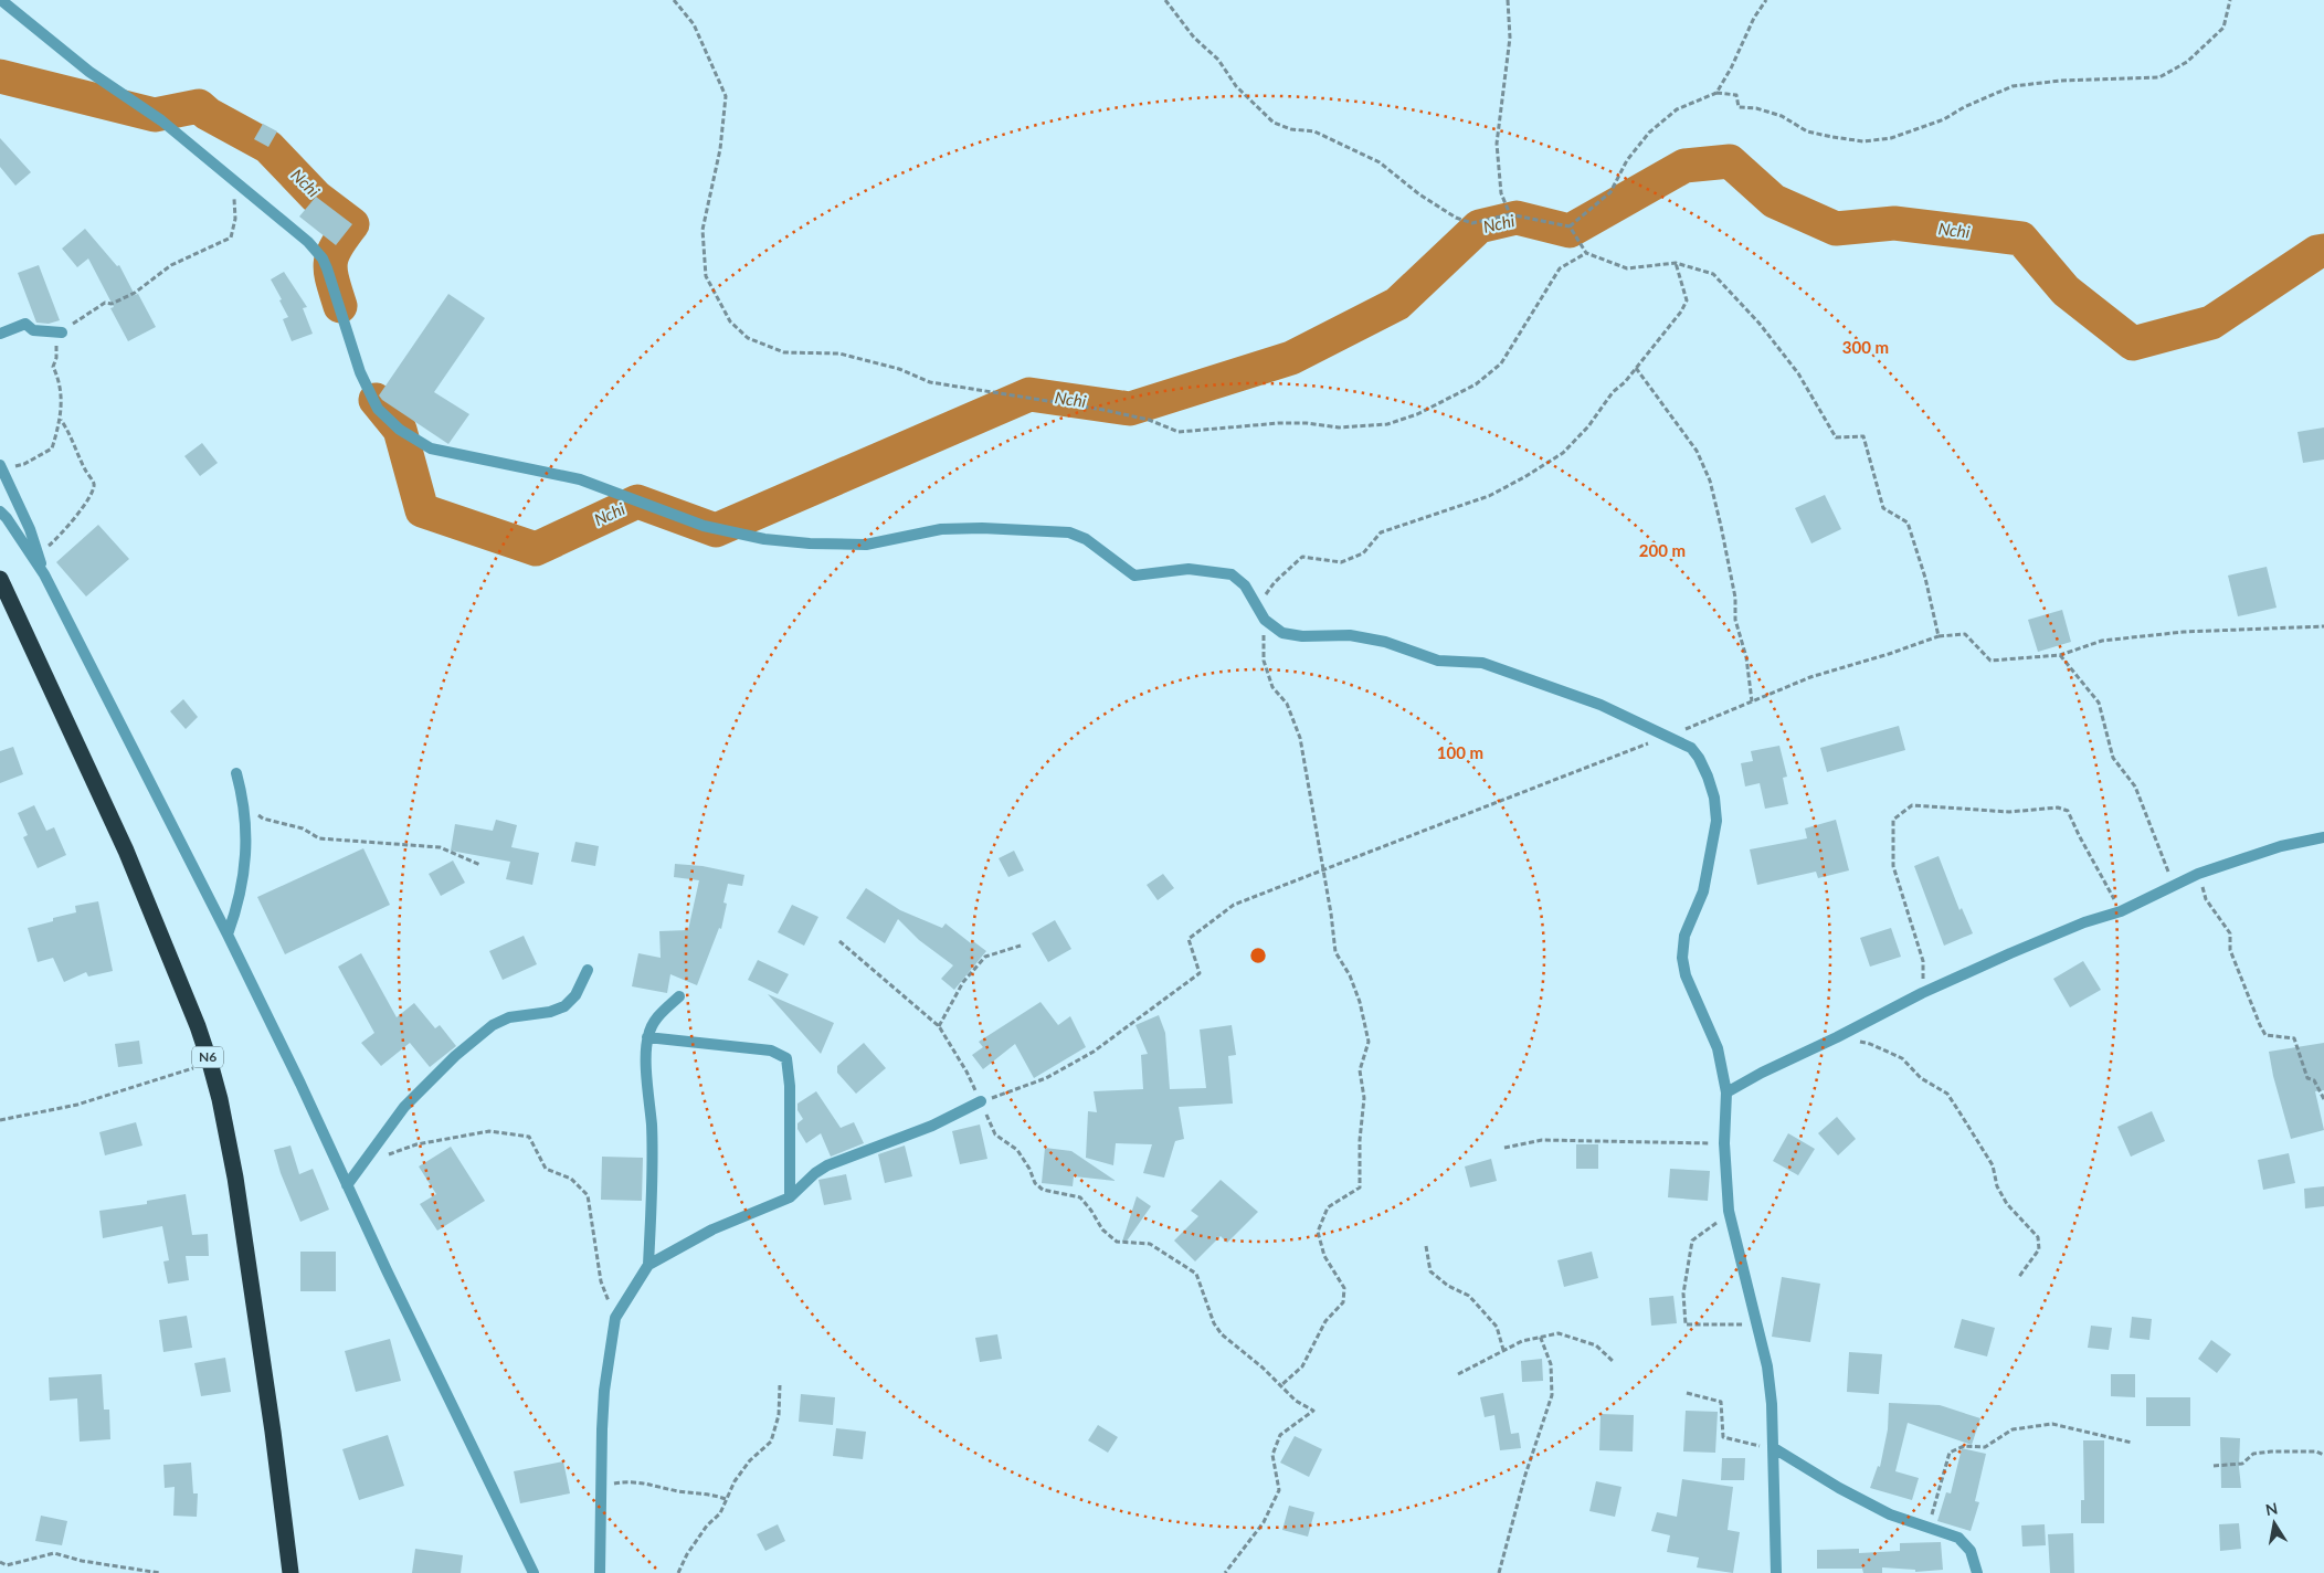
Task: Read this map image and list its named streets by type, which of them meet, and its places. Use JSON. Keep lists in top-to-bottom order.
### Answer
{
  "streets": {
    "highway": ["N6"]
  },
  "water": ["Nchi"],
  "north": "top",
  "rings": ["300 m", "200 m", "100 m"]
}
